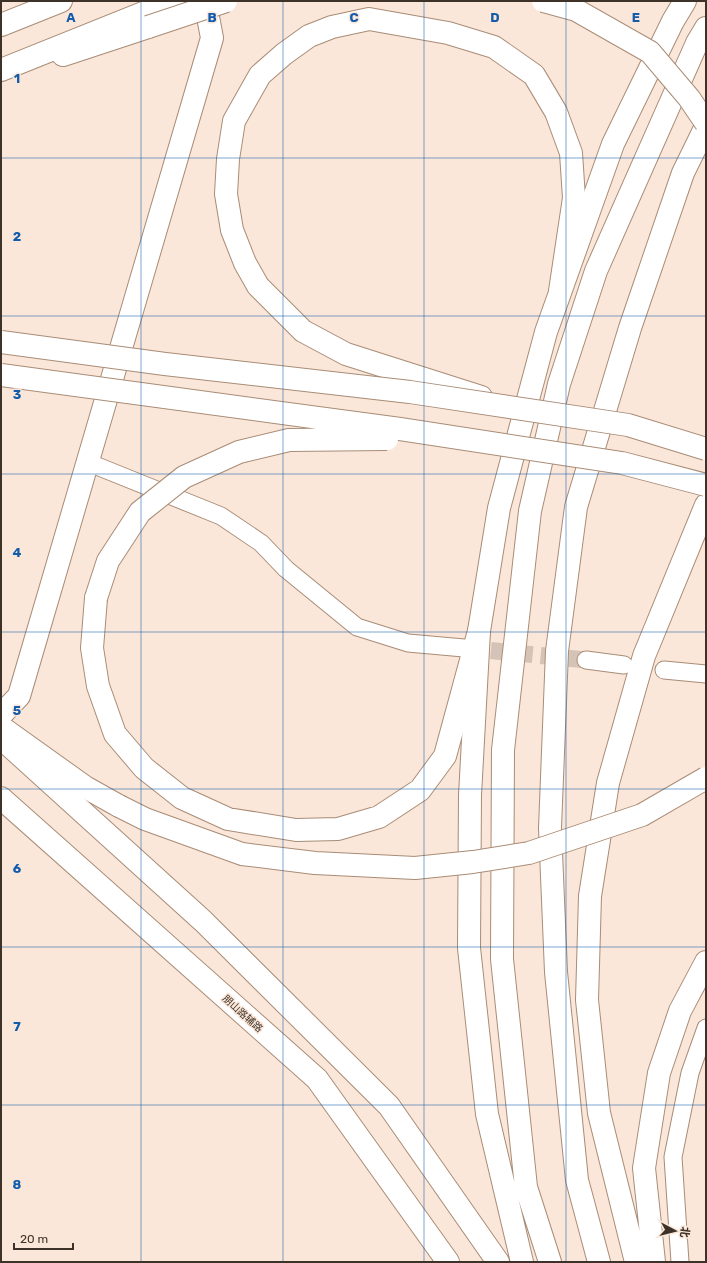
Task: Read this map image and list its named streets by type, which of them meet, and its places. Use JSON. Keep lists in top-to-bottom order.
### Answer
{
  "streets": {
    "main road": ["朋山路辅路"]
  },
  "scale_bar": "20 m",
  "north": "right",
  "grid": {
    "columns": [
      "A",
      "B",
      "C",
      "D",
      "E"
    ],
    "rows": [
      "1",
      "2",
      "3",
      "4",
      "5",
      "6",
      "7",
      "8"
    ]
  }
}
